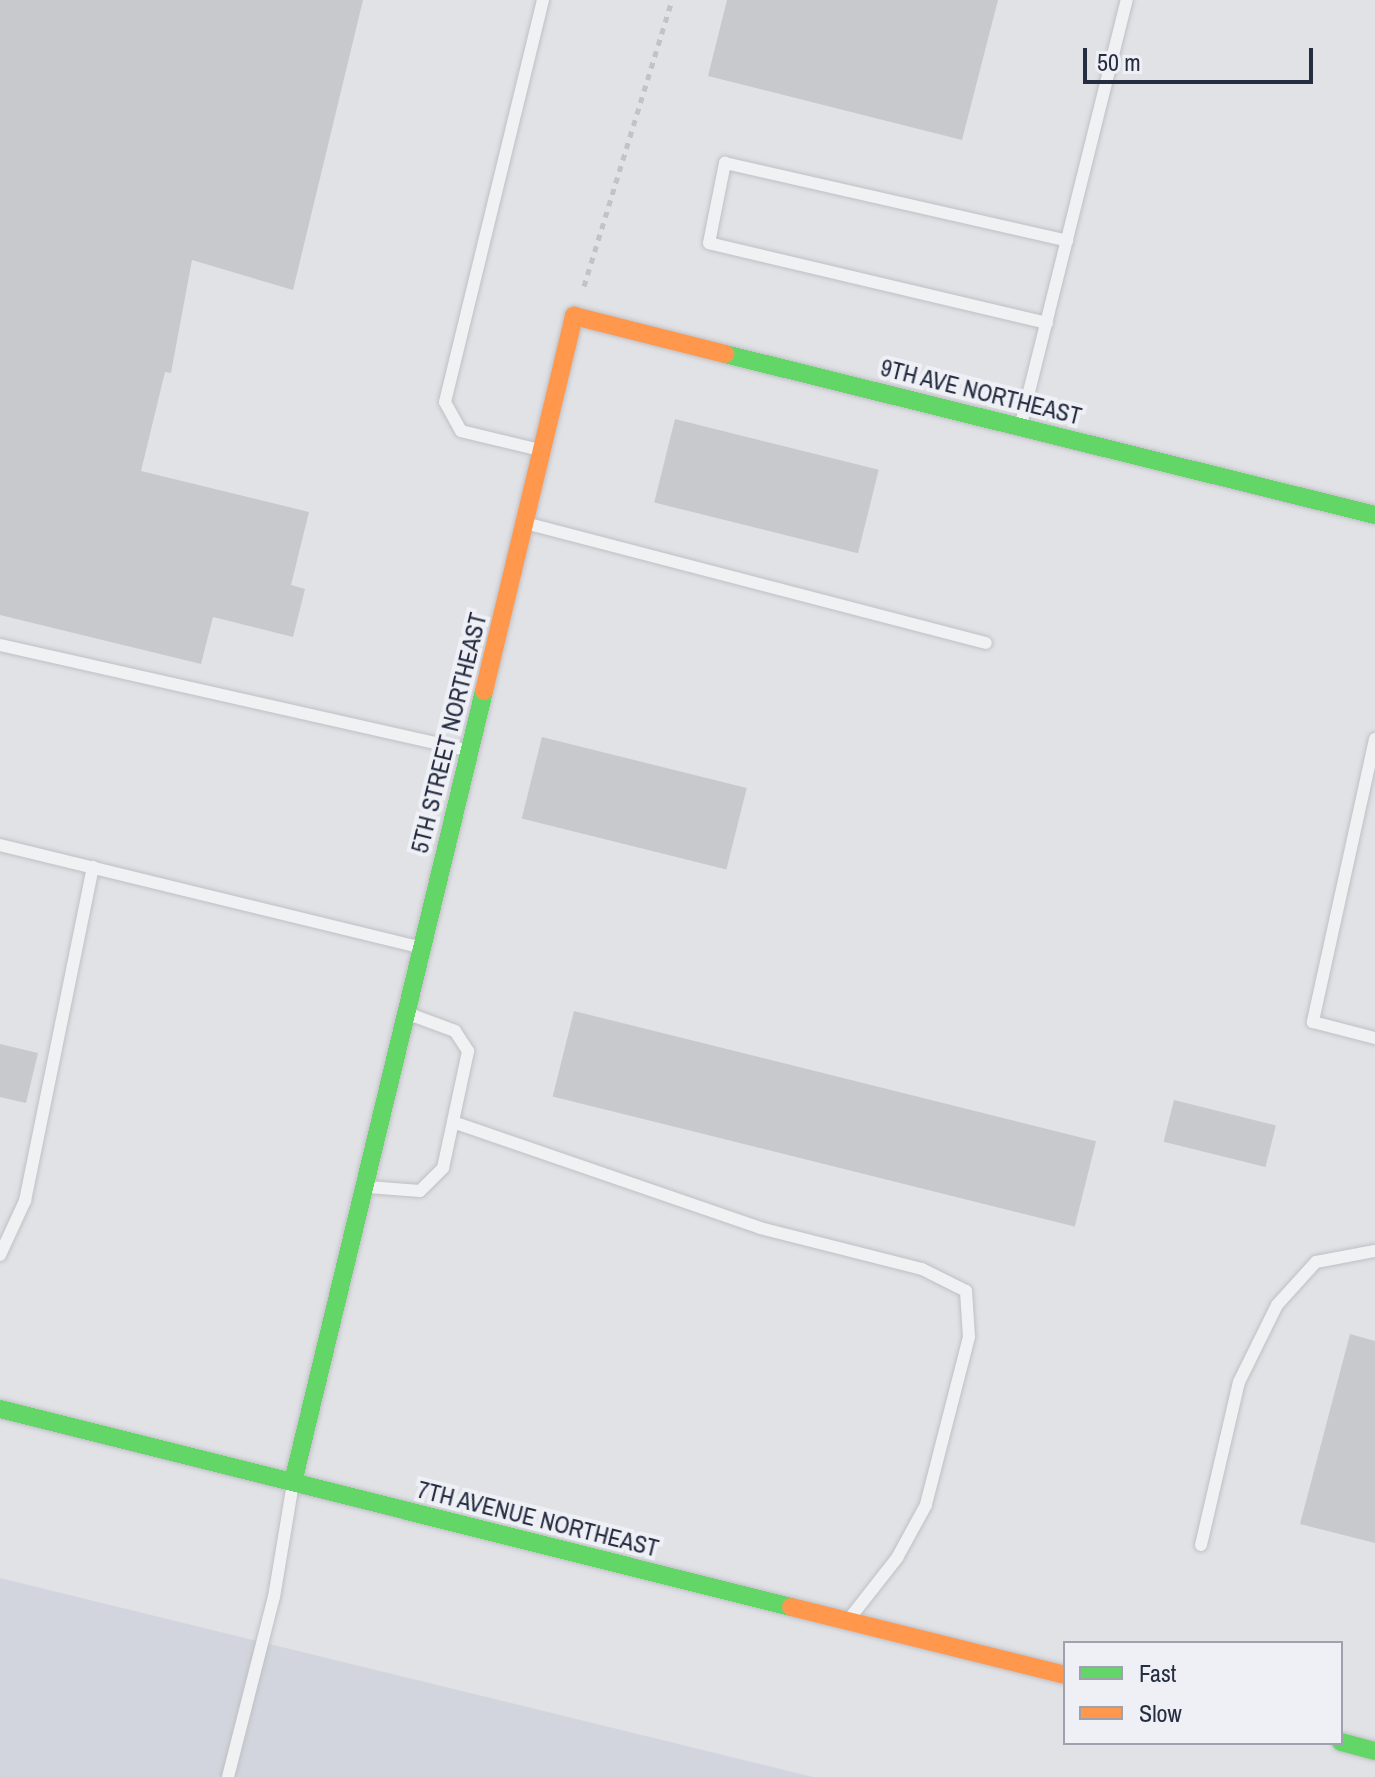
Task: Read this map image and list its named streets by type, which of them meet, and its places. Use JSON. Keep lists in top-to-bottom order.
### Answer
{
  "streets": {
    "street": ["9TH AVE NORTHEAST", "5TH STREET NORTHEAST", "7TH AVENUE NORTHEAST"]
  },
  "crossings": [
    ["9TH AVE NORTHEAST", "5TH STREET NORTHEAST"],
    ["5TH STREET NORTHEAST", "7TH AVENUE NORTHEAST"]
  ],
  "legend": ["Fast", "Slow"],
  "scale_bar": "50 m"
}
